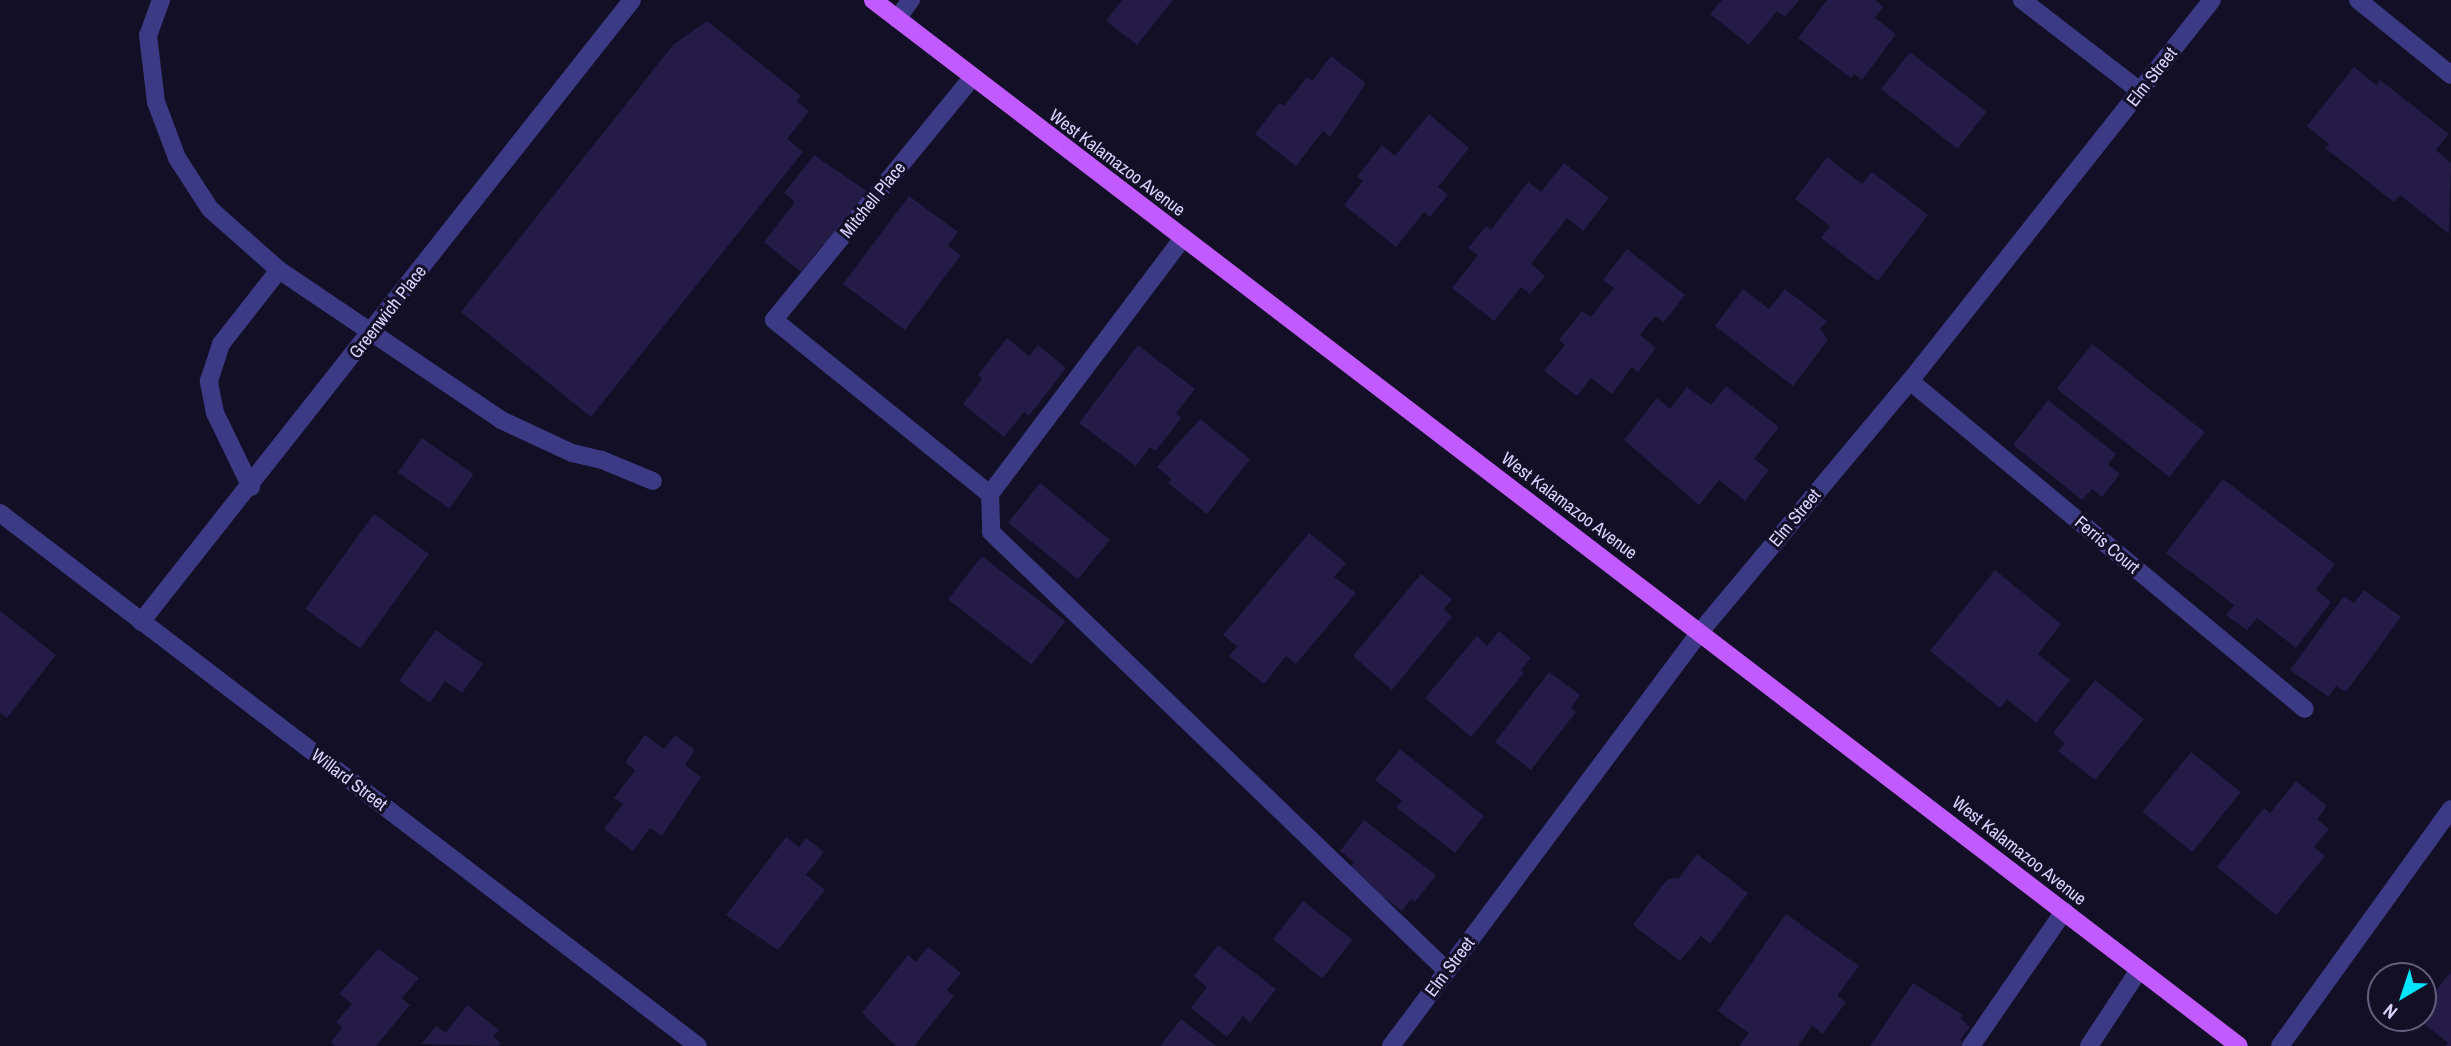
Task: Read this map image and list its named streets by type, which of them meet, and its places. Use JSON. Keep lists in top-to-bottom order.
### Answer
{
  "streets": {
    "main road": ["West Kalamazoo Avenue"],
    "street": [
      "Elm Street",
      "Mitchell Place",
      "Greenwich Place",
      "Ferris Court",
      "Willard Street"
    ]
  },
  "crossings": [
    ["Elm Street", "West Kalamazoo Avenue"],
    ["Elm Street", "Ferris Court"],
    ["West Kalamazoo Avenue", "Mitchell Place"],
    ["Greenwich Place", "Willard Street"]
  ],
  "north": "bottom left"
}
